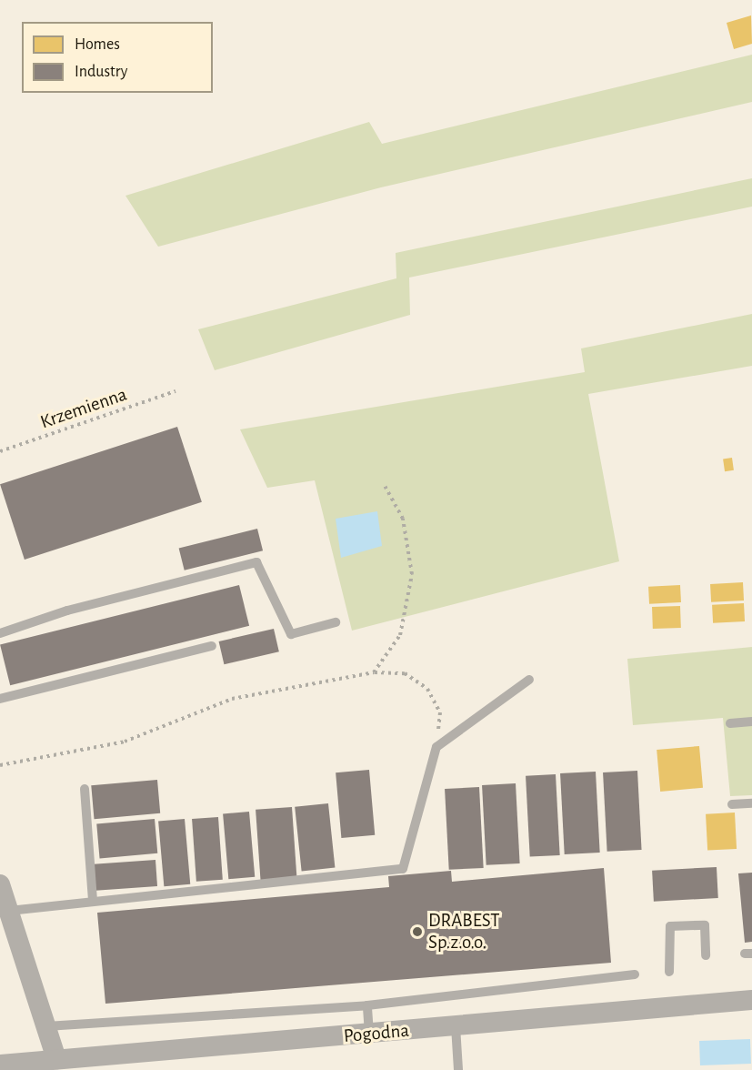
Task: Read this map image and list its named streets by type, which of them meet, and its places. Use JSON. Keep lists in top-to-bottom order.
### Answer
{
  "streets": {
    "street": ["Pogodna"],
    "path": ["Krzemienna"]
  },
  "places": ["DRABEST Sp.z.o.o."],
  "legend": ["Homes", "Industry"]
}
